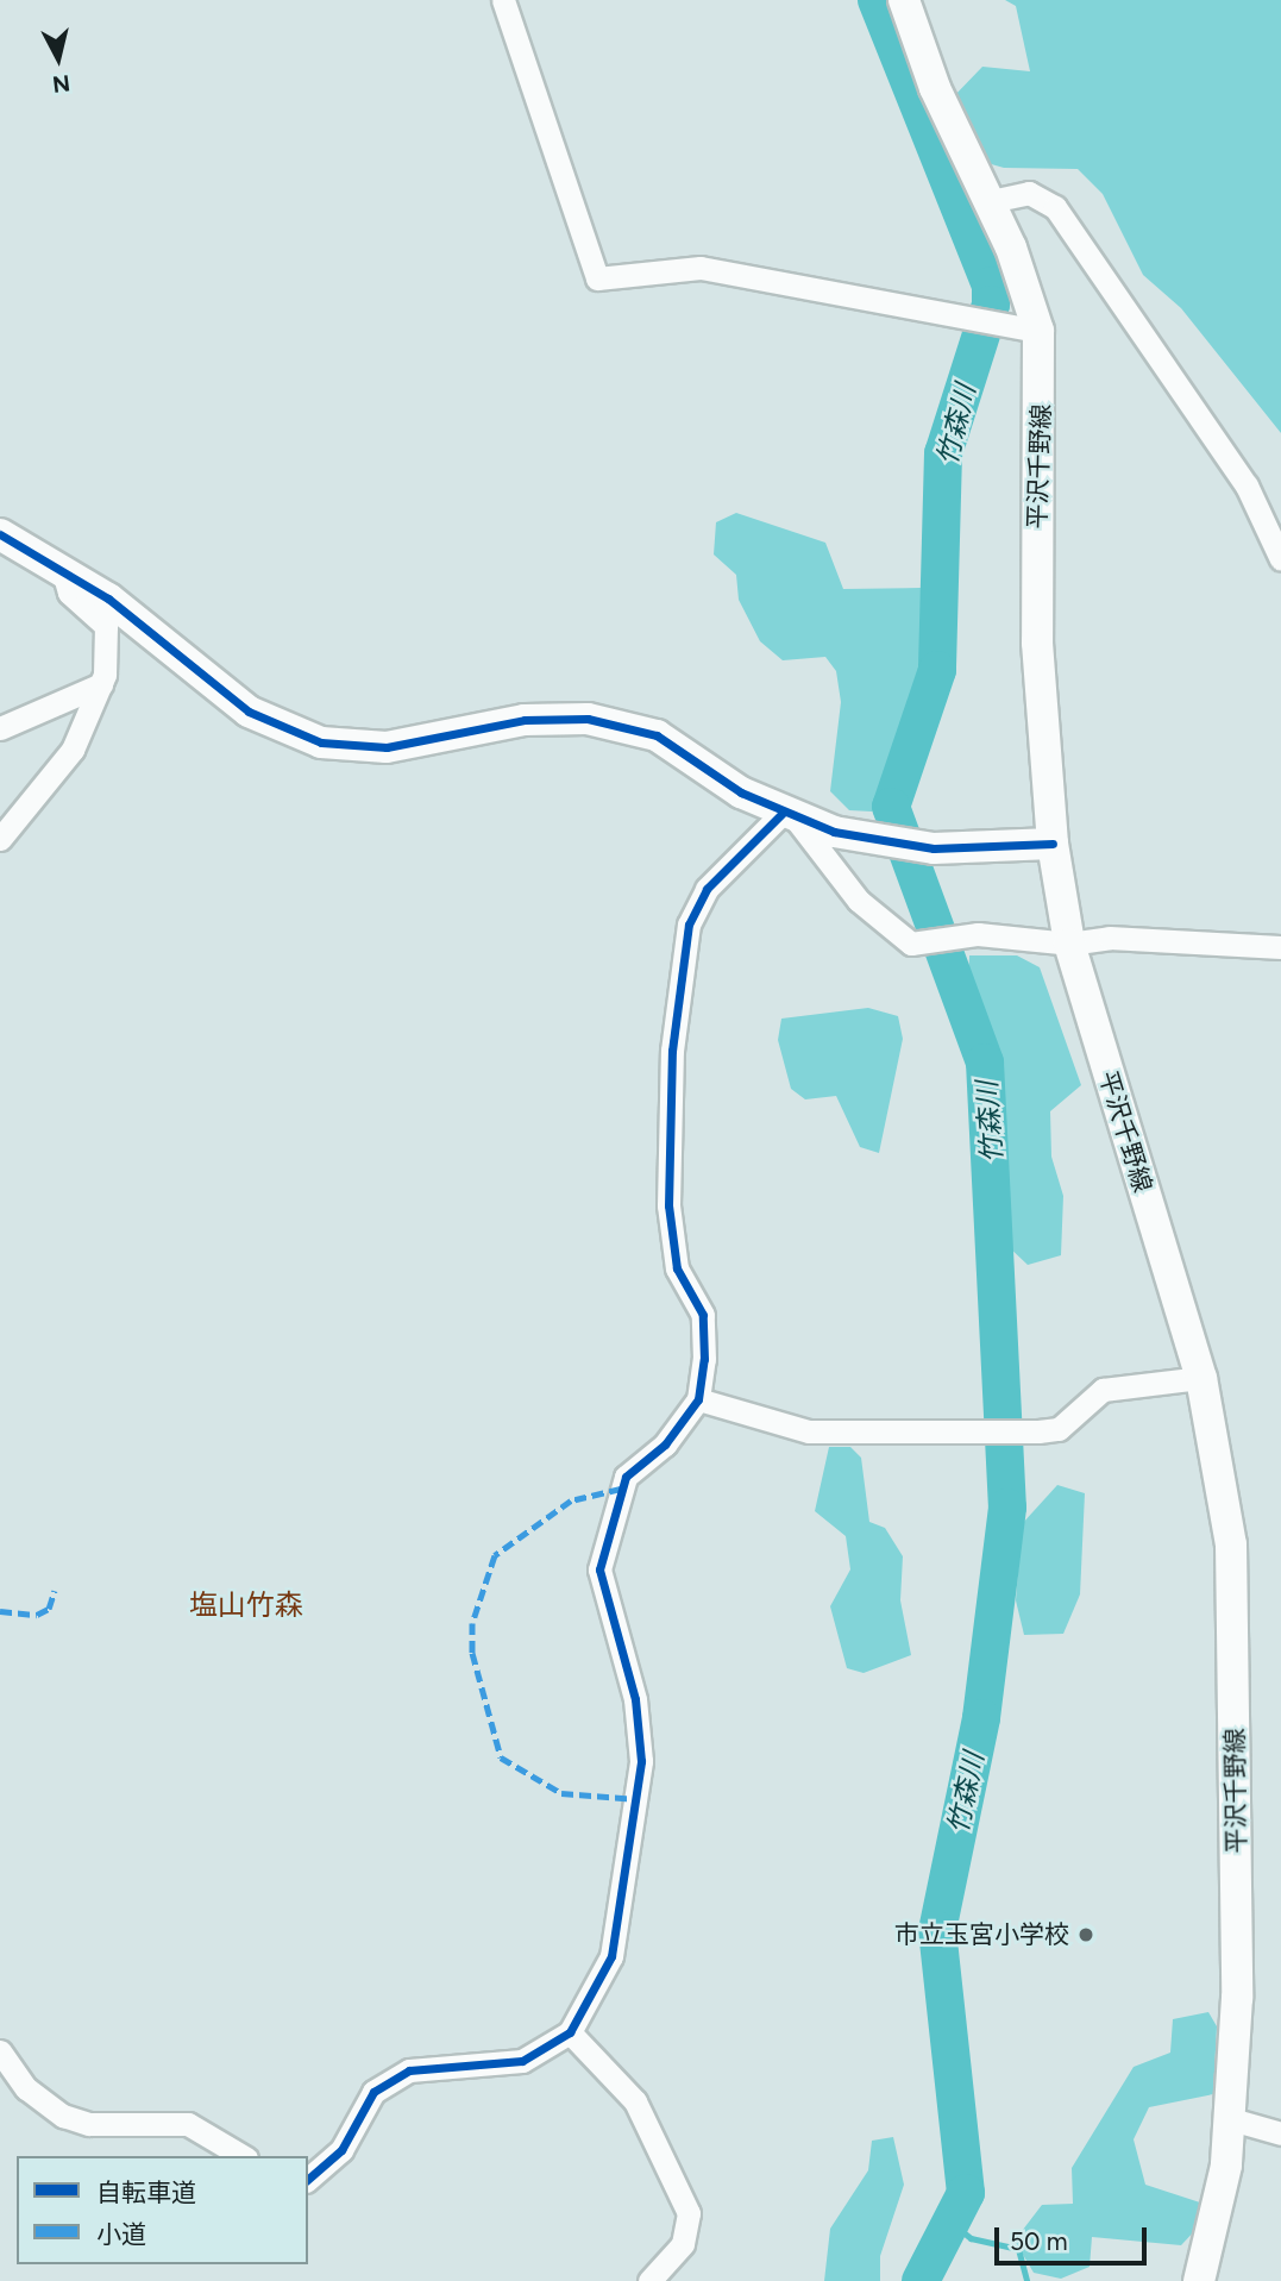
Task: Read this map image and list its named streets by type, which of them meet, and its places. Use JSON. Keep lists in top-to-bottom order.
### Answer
{
  "streets": {
    "main road": ["平沢千野線"]
  },
  "districts": ["塩山竹森"],
  "water": ["竹森川"],
  "places": ["市立玉宮小学校"],
  "legend": ["自転車道", "小道"],
  "scale_bar": "50 m",
  "north": "bottom"
}
